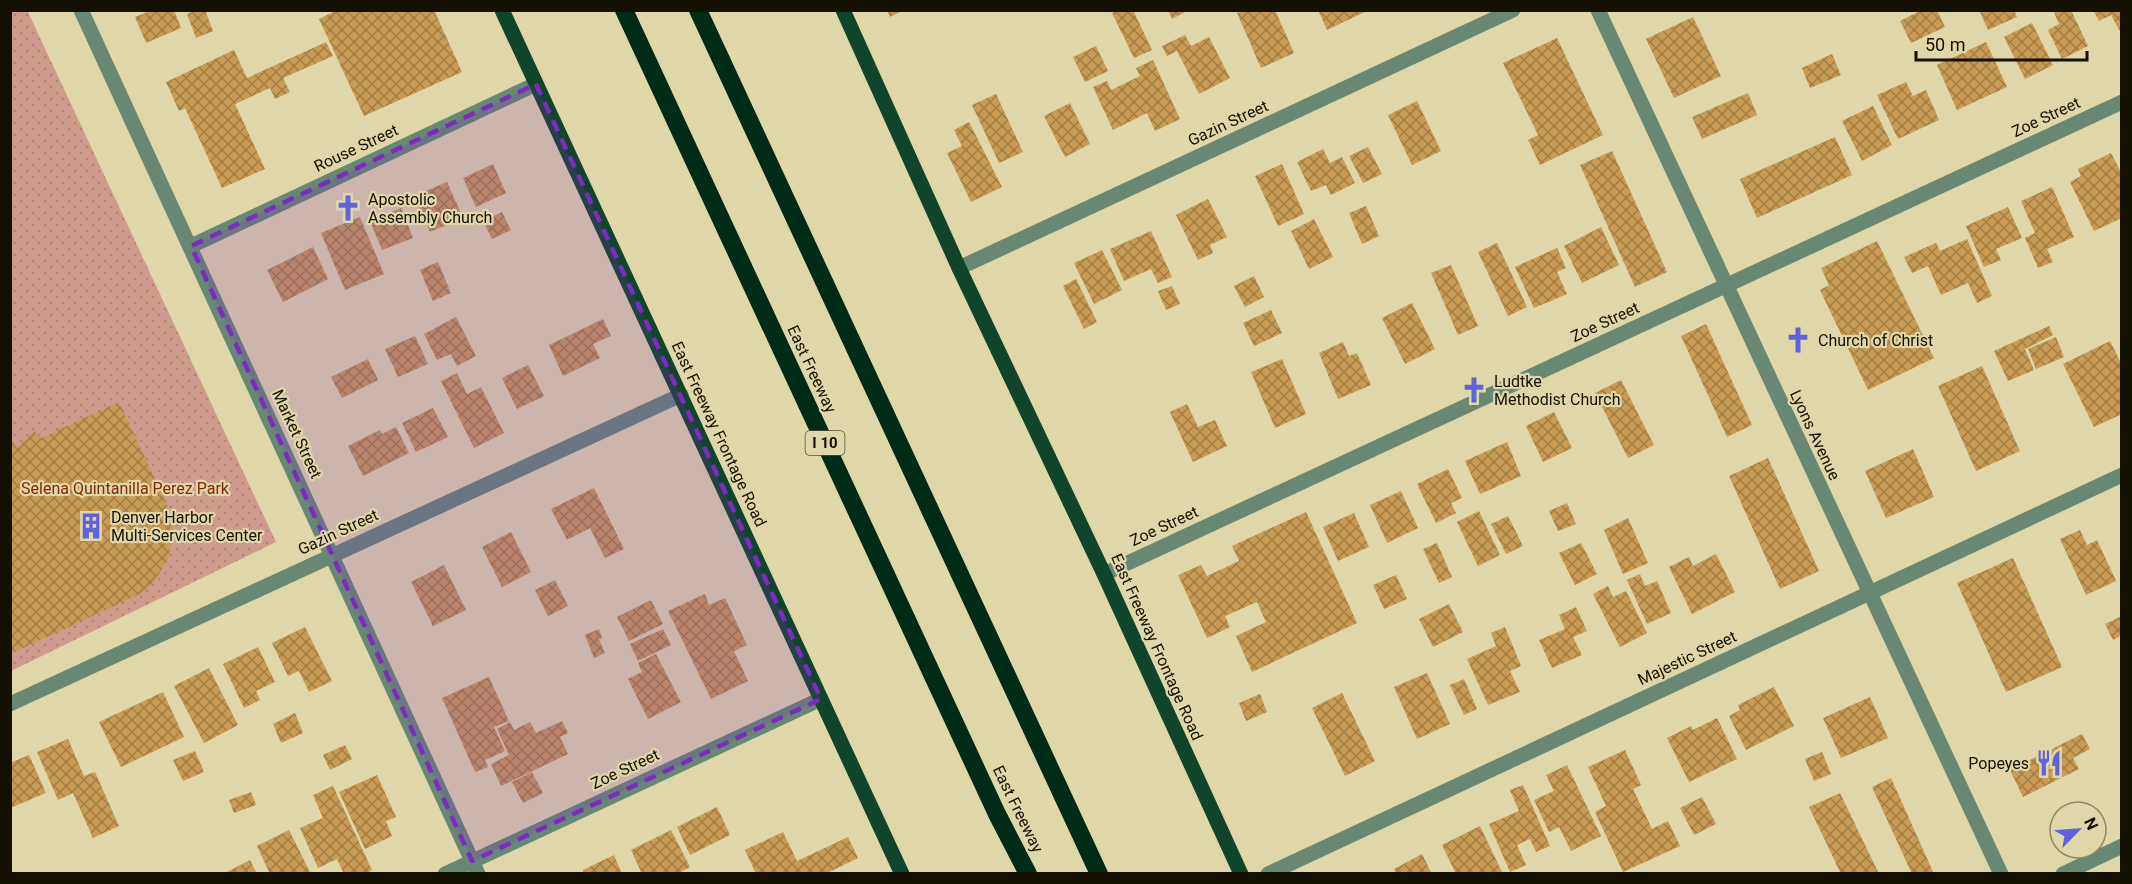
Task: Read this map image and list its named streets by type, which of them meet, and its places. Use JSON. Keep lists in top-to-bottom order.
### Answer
{
  "streets": {
    "highway": ["East Freeway", "I 10"],
    "main road": ["East Freeway Frontage Road"],
    "street": [
      "Zoe Street",
      "Gazin Street",
      "Rouse Street",
      "Market Street",
      "Lyons Avenue",
      "Majestic Street"
    ]
  },
  "crossings": [
    ["Zoe Street", "Market Street"],
    ["Zoe Street", "East Freeway Frontage Road"],
    ["Zoe Street", "Lyons Avenue"],
    ["Gazin Street", "Market Street"],
    ["Gazin Street", "East Freeway Frontage Road"],
    ["Rouse Street", "Market Street"],
    ["Rouse Street", "East Freeway Frontage Road"],
    ["Lyons Avenue", "Majestic Street"]
  ],
  "parks": ["Selena Quintanilla Perez Park"],
  "places": {
    "church": ["Apostolic Assembly Church", "Church of Christ", "Ludtke Methodist Church"],
    "building": ["Denver Harbor Multi-Services Center"],
    "restaurant": ["Popeyes"]
  },
  "scale_bar": "50 m",
  "north": "top right"
}
